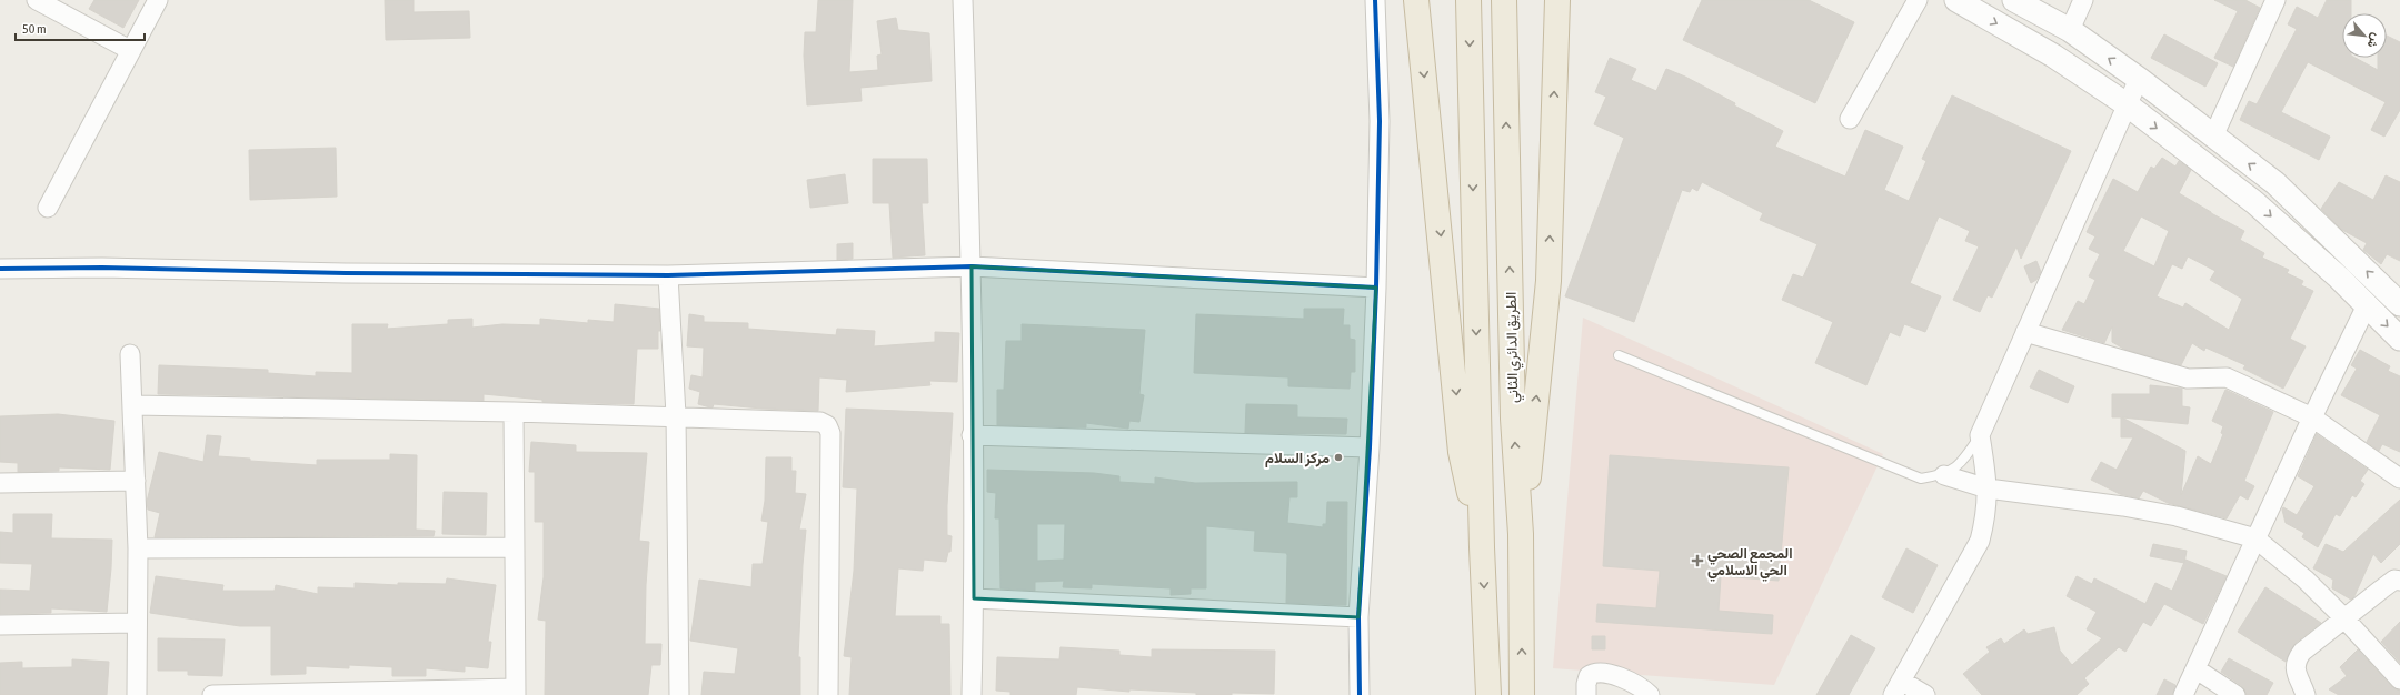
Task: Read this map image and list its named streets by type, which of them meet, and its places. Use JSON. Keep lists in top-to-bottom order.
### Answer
{
  "streets": {
    "highway": ["الطريق الدائري الثاني"]
  },
  "places": {
    "other": ["مركز السلام"],
    "health": ["المجمع الصحي الحي الاسلامي"]
  },
  "scale_bar": "50 m",
  "north": "bottom right"
}
